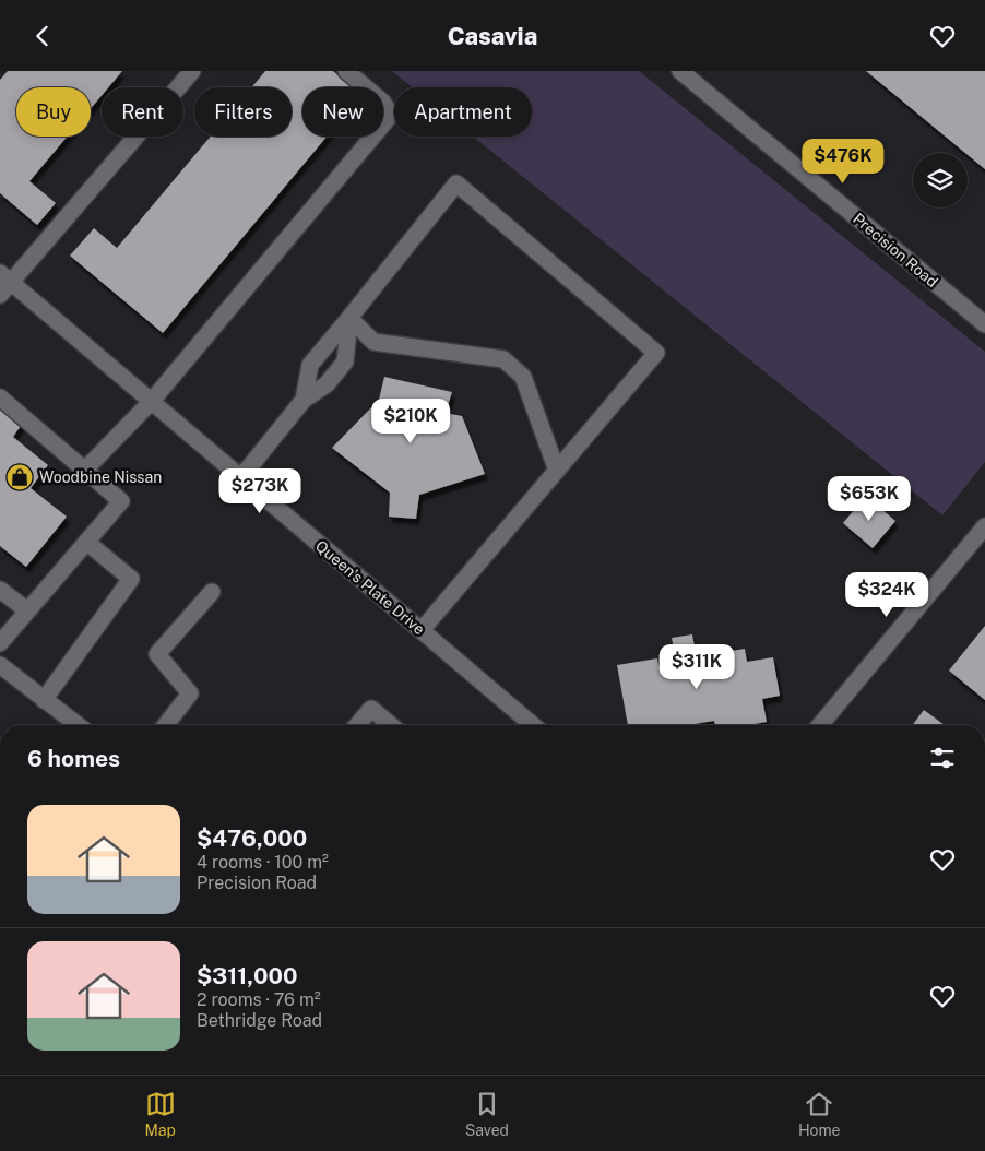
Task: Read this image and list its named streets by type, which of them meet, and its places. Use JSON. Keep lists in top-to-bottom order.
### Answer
{
  "streets": {
    "street": ["Precision Road", "Queen's Plate Drive"]
  },
  "places": {
    "shop": ["Woodbine Nissan"]
  },
  "page": {
    "header": "Casavia",
    "chip": [
      "Buy",
      "Rent",
      "Filters",
      "New",
      "Apartment"
    ],
    "price": [
      "$476K",
      "$210K",
      "$273K",
      "$653K",
      "$324K",
      "$311K"
    ],
    "heading": "6 homes",
    "list": [
      {
        "name": "$476,000",
        "note": "4 rooms · 100 m² · Precision Road"
      },
      {
        "name": "$311,000",
        "note": "2 rooms · 76 m² · Bethridge Road"
      }
    ],
    "tabs": ["Map", "Saved", "Home"]
  }
}
